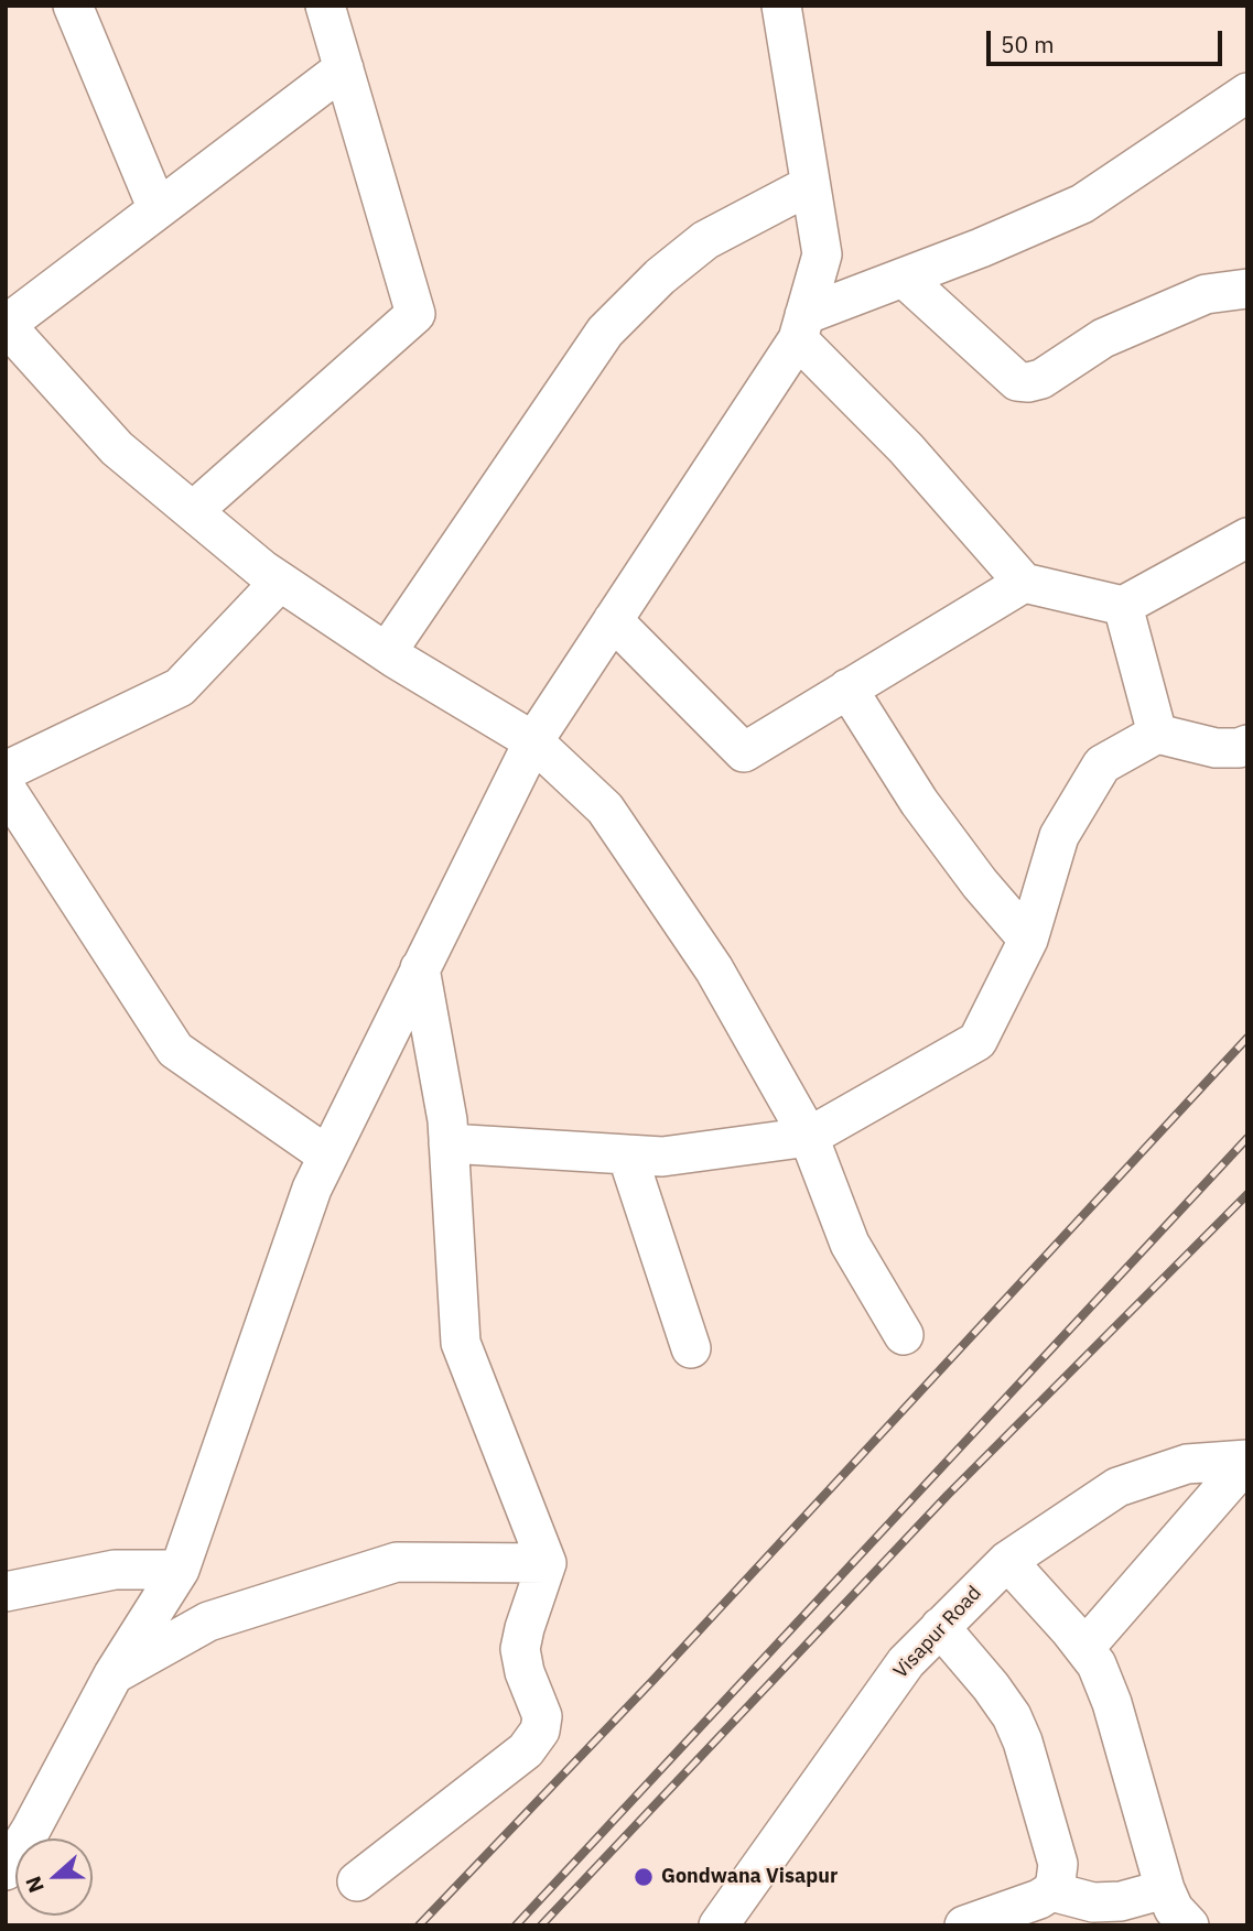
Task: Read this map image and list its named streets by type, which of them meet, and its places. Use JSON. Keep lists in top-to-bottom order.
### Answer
{
  "streets": {
    "street": ["Visapur Road"]
  },
  "places": ["Gondwana Visapur"],
  "scale_bar": "50 m",
  "north": "left"
}
